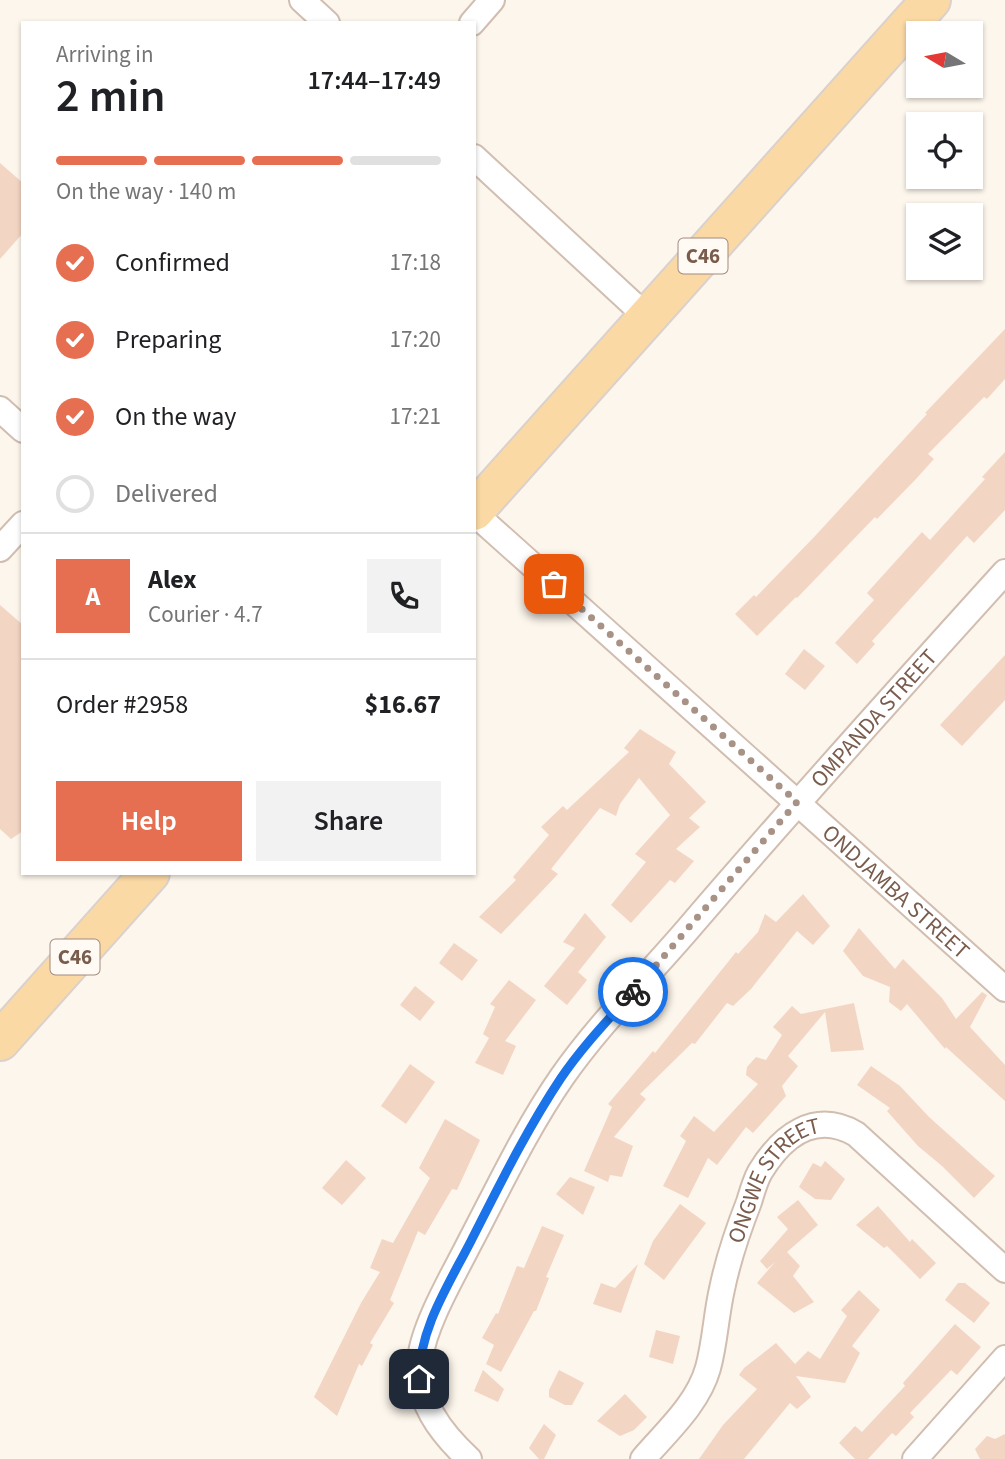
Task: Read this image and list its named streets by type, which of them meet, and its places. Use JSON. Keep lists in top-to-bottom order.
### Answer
{
  "streets": {
    "main road": ["C46"],
    "street": ["OMPANDA STREET", "ONDJAMBA STREET", "ONGWE STREET"]
  },
  "crossings": [
    ["OMPANDA STREET", "ONDJAMBA STREET"]
  ],
  "north": "left",
  "page": {
    "heading": ["2 min", "Arriving in", "17:44–17:49"],
    "panel": [
      "Alex",
      "Courier · 4.7",
      "Order #2958",
      "$16.67"
    ],
    "bar": "On the way · 140 m",
    "list": [
      ["Confirmed", "17:18"],
      ["Preparing", "17:20"],
      ["On the way", "17:21"],
      "Delivered"
    ],
    "round": "A",
    "buttons": ["Help", "Share"]
  }
}
